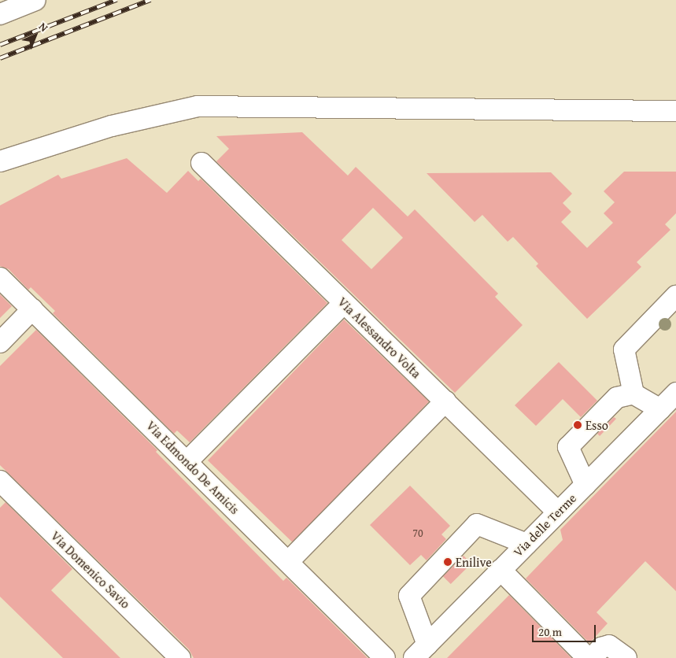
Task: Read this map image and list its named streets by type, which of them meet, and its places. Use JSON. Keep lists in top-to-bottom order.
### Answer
{
  "streets": {
    "street": [
      "Via Alessandro Volta",
      "Via Edmondo De Amicis",
      "Via delle Terme",
      "Via Domenico Savio"
    ]
  },
  "crossings": [
    ["Via Alessandro Volta", "Via delle Terme"]
  ],
  "places": ["Esso", "Enilive"],
  "house_numbers": ["70"],
  "scale_bar": "20 m",
  "north": "top right"
}
